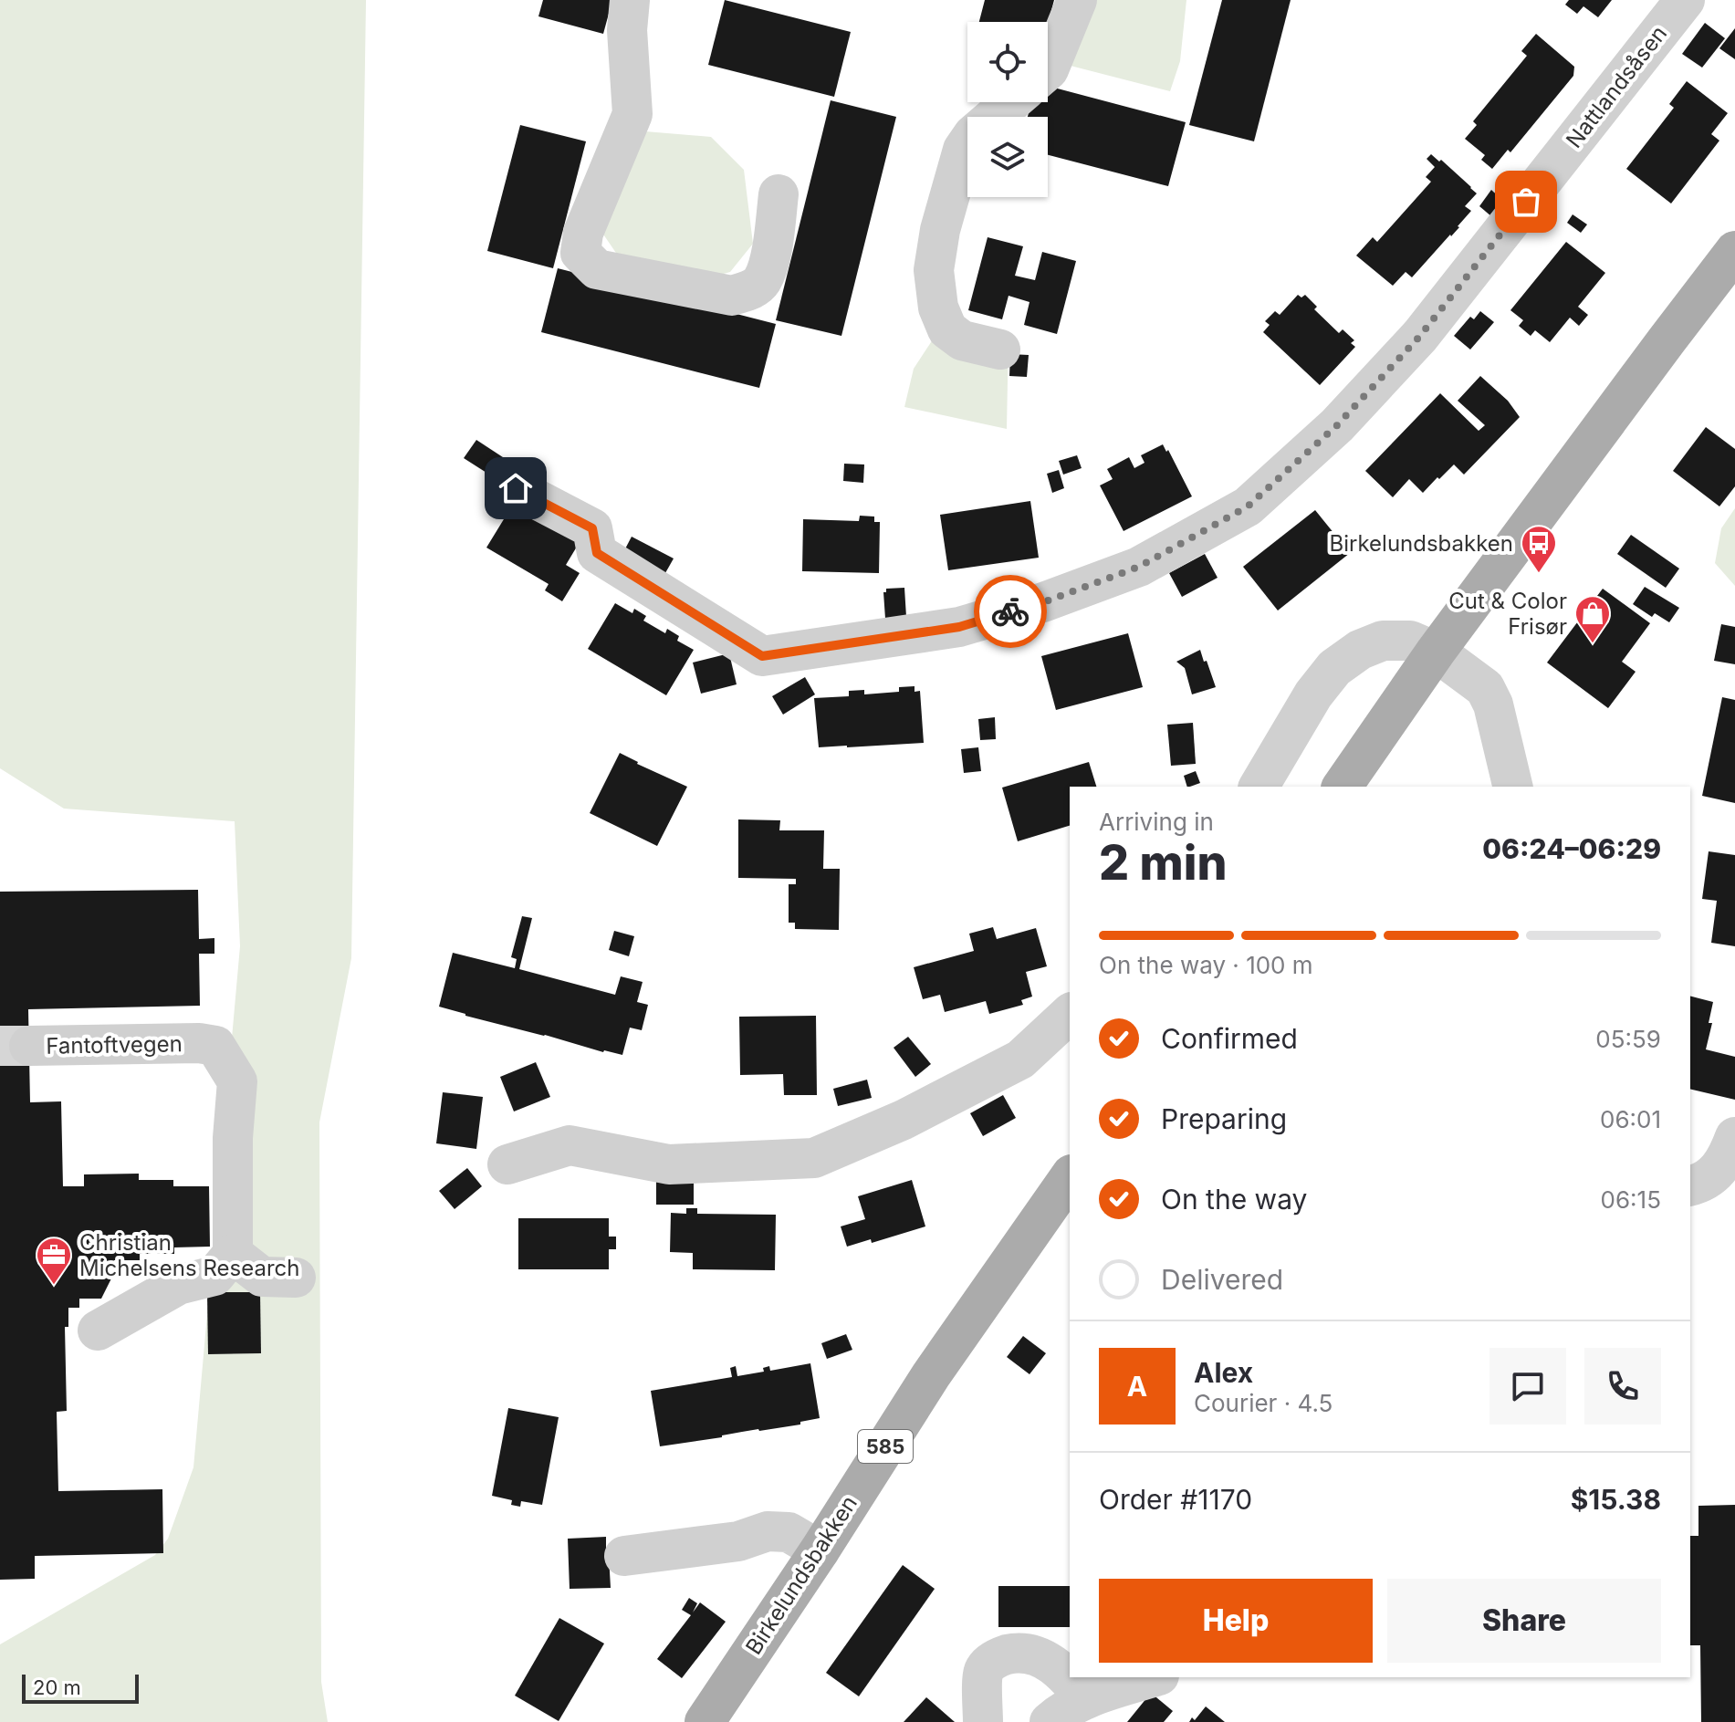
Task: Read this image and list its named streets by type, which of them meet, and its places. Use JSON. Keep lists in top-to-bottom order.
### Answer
{
  "streets": {
    "main road": ["585", "Birkelundsbakken"],
    "street": ["Nattlandsåsen", "Fantoftvegen"]
  },
  "places": {
    "bus stop": ["Birkelundsbakken"],
    "shop": ["Cut & Color Frisør"],
    "office": ["Christian Michelsens Research"]
  },
  "scale_bar": "20 m",
  "page": {
    "heading": ["2 min", "Arriving in", "06:24–06:29"],
    "panel": [
      "Alex",
      "Courier · 4.5",
      "Order #1170",
      "$15.38"
    ],
    "bar": "On the way · 100 m",
    "list": [
      ["Confirmed", "05:59"],
      ["Preparing", "06:01"],
      ["On the way", "06:15"],
      "Delivered"
    ],
    "round": "A",
    "buttons": ["Help", "Share"],
    "scale": "20 m"
  }
}
